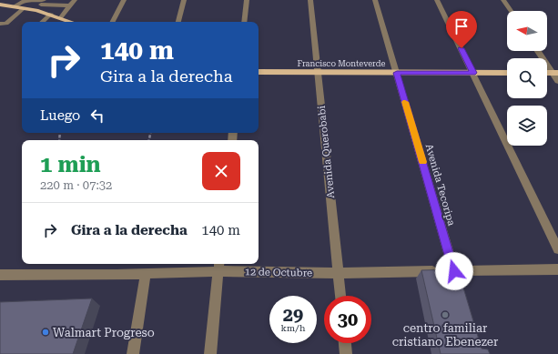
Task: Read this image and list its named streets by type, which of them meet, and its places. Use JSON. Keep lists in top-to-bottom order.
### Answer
{
  "streets": {
    "main road": ["Francisco Monteverde"],
    "street": ["Avenida Querobabi", "Avenida Tecoripa", "12 de Octubre"]
  },
  "crossings": [
    ["Francisco Monteverde", "Avenida Querobabi"],
    ["Francisco Monteverde", "Avenida Tecoripa"],
    ["Avenida Querobabi", "12 de Octubre"],
    ["Avenida Tecoripa", "12 de Octubre"]
  ],
  "places": ["centro familiar cristiano Ebenezer", "Walmart Progreso"],
  "north": "left",
  "page": {
    "turn": ["140 m", "Gira a la derecha"],
    "then": "Luego",
    "heading": ["1 min", "220 m · 07:32"],
    "list": [
      {
        "name": "Gira a la derecha",
        "value": "140 m"
      }
    ],
    "speed": "29 km/h",
    "limit": "30"
  }
}
